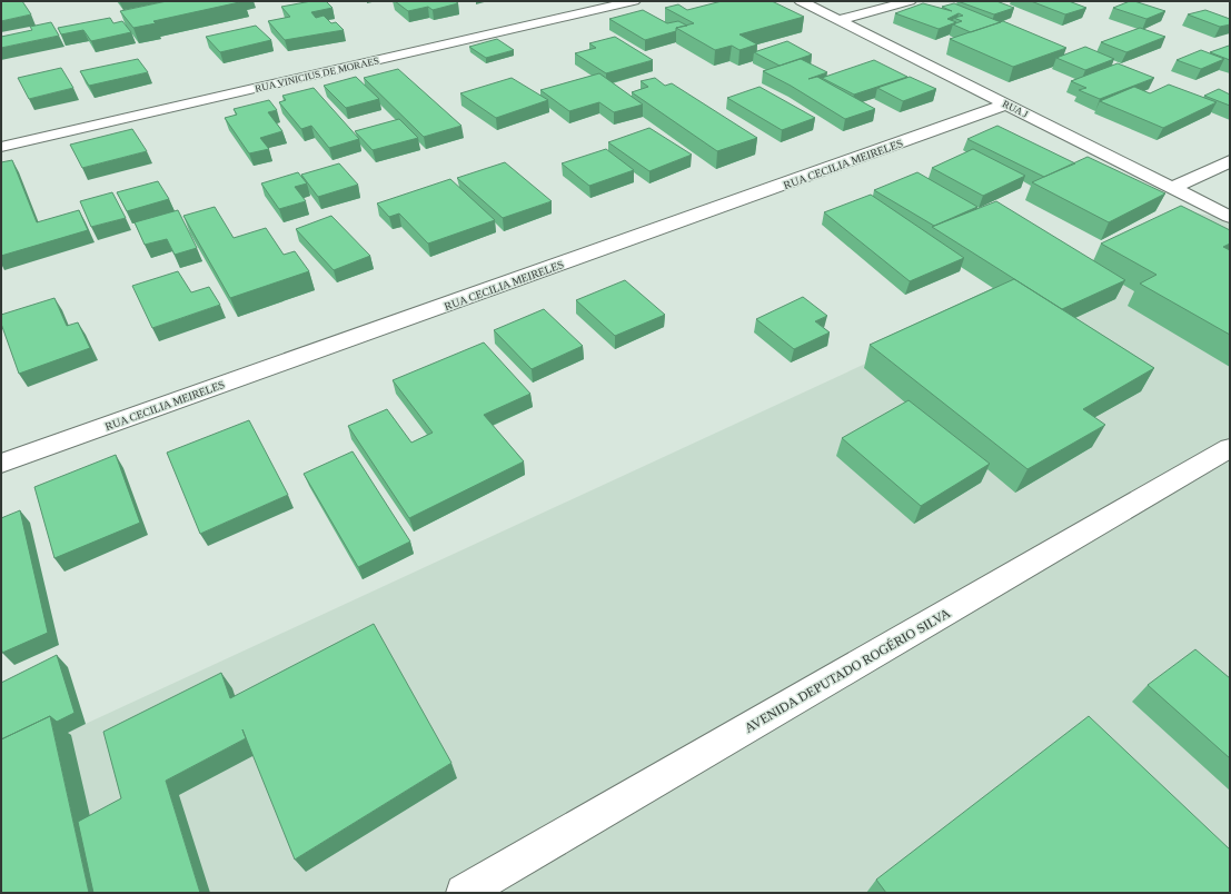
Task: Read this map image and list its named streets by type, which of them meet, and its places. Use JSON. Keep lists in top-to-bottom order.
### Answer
{
  "streets": {
    "street": [
      "RUA VINICIUS DE MORAES",
      "RUA J",
      "RUA CECILIA MEIRELES",
      "AVENIDA DEPUTADO ROGÉRIO SILVA"
    ]
  },
  "crossings": [
    ["RUA J", "RUA CECILIA MEIRELES"]
  ]
}
